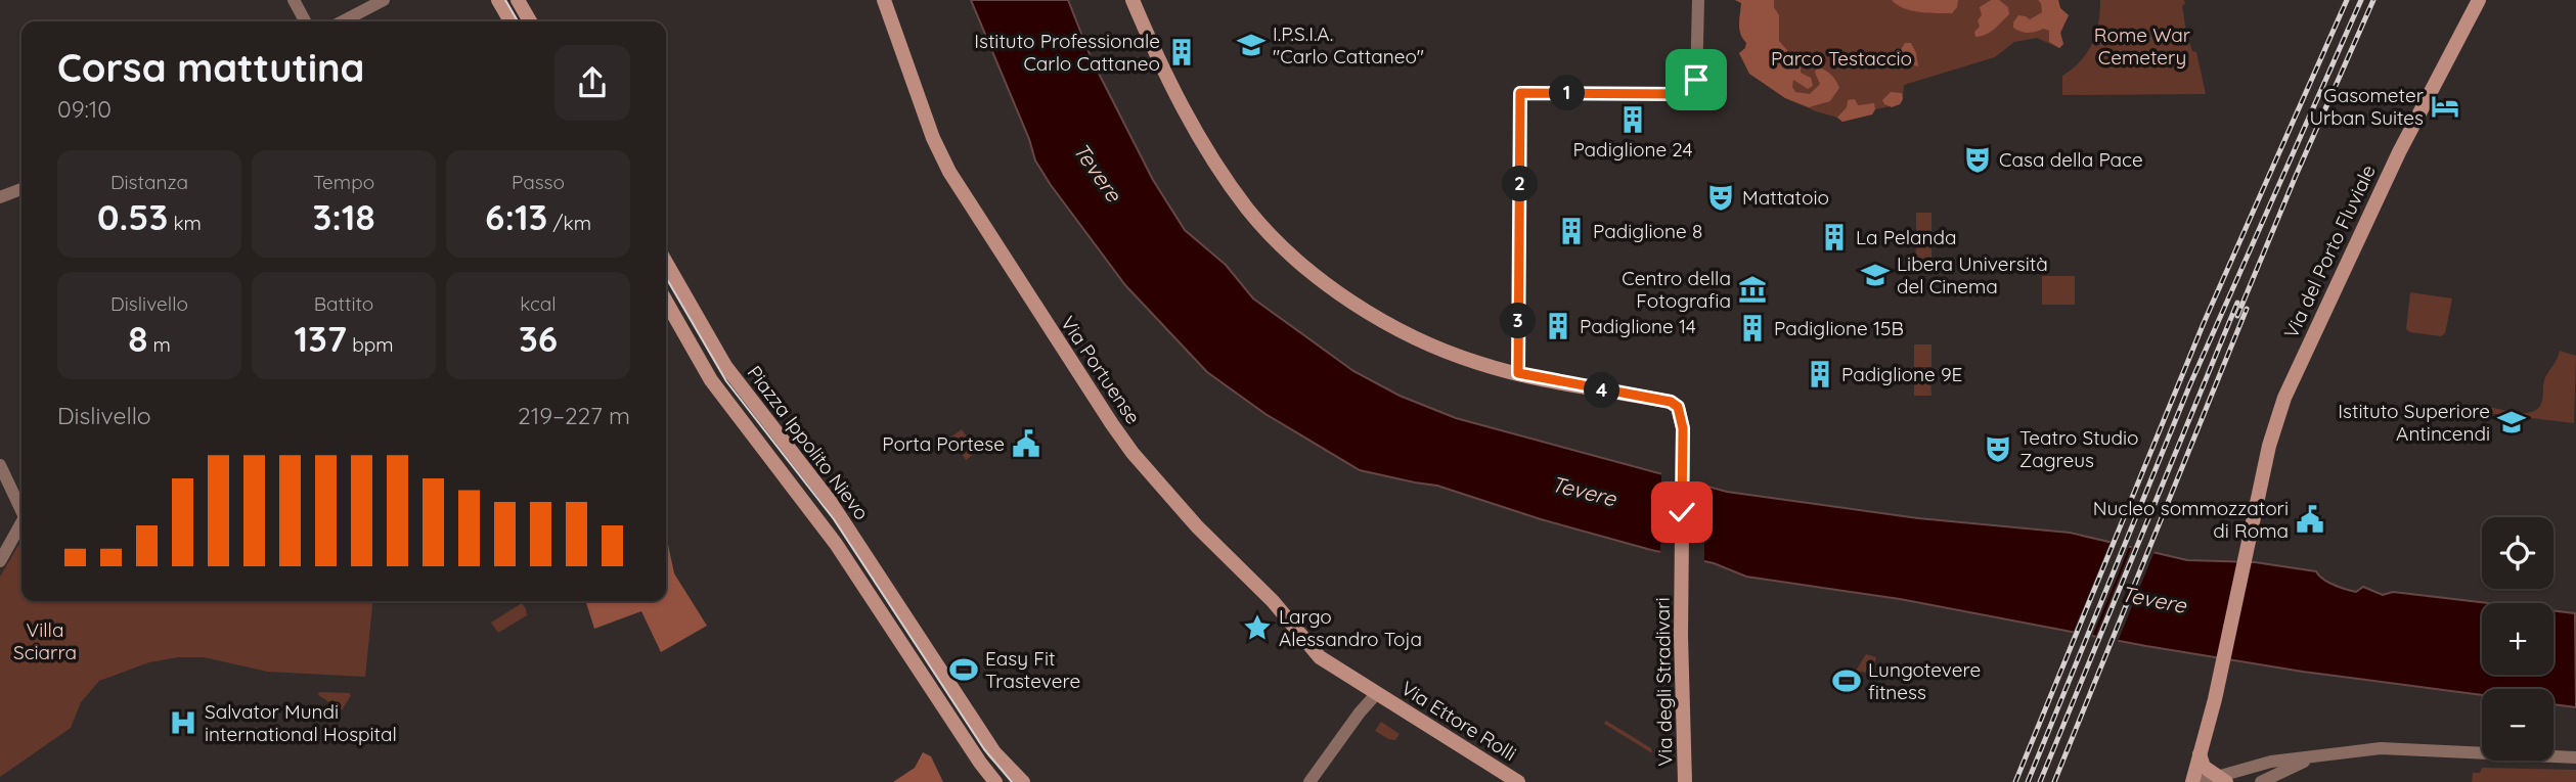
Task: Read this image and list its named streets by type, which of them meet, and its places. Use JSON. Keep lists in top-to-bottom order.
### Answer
{
  "streets": {
    "main road": [
      "Via del Porto Fluviale",
      "Via Portuense",
      "Piazza Ippolito Nievo",
      "Via degli Stradivari",
      "Via Ettore Rolli"
    ]
  },
  "crossings": [
    ["Via Portuense", "Via Ettore Rolli"]
  ],
  "water": ["Tevere"],
  "parks": ["Rome War Cemetery", "Parco Testaccio", "Villa Sciarra"],
  "places": {
    "school or university": ["I.P.S.I.A. \"Carlo Cattaneo\"", "Libera Università del Cinema", "Istituto Superiore Antincendi"],
    "building": [
      "Istituto Professionale Carlo Cattaneo",
      "Padiglione 24",
      "Padiglione 8",
      "La Pelanda",
      "Padiglione 14",
      "Padiglione 15B",
      "Padiglione 9E"
    ],
    "hotel": ["Gasometer Urban Suites"],
    "theatre": ["Casa della Pace", "Mattatoio", "Teatro Studio Zagreus"],
    "museum": ["Centro della Fotografia"],
    "public building": ["Porta Portese", "Nucleo sommozzatori di Roma"],
    "place": ["Largo Alessandro Toja"],
    "sports": ["Easy Fit Trastevere", "Lungotevere fitness"],
    "hospital": ["Salvator Mundi international Hospital"]
  },
  "page": {
    "heading": ["Corsa mattutina", "09:10"],
    "pins": [
      "1",
      "2",
      "3",
      "4"
    ],
    "stats": [
      ["Distanza", "0.53 km"],
      ["Tempo", "3:18"],
      ["Passo", "6:13 /km"],
      ["Dislivello", "8 m"],
      ["Battito", "137 bpm"],
      ["kcal", "36"]
    ],
    "chart": ["Dislivello", "219–227 m"],
    "map_buttons": ["+", "−"]
  }
}
